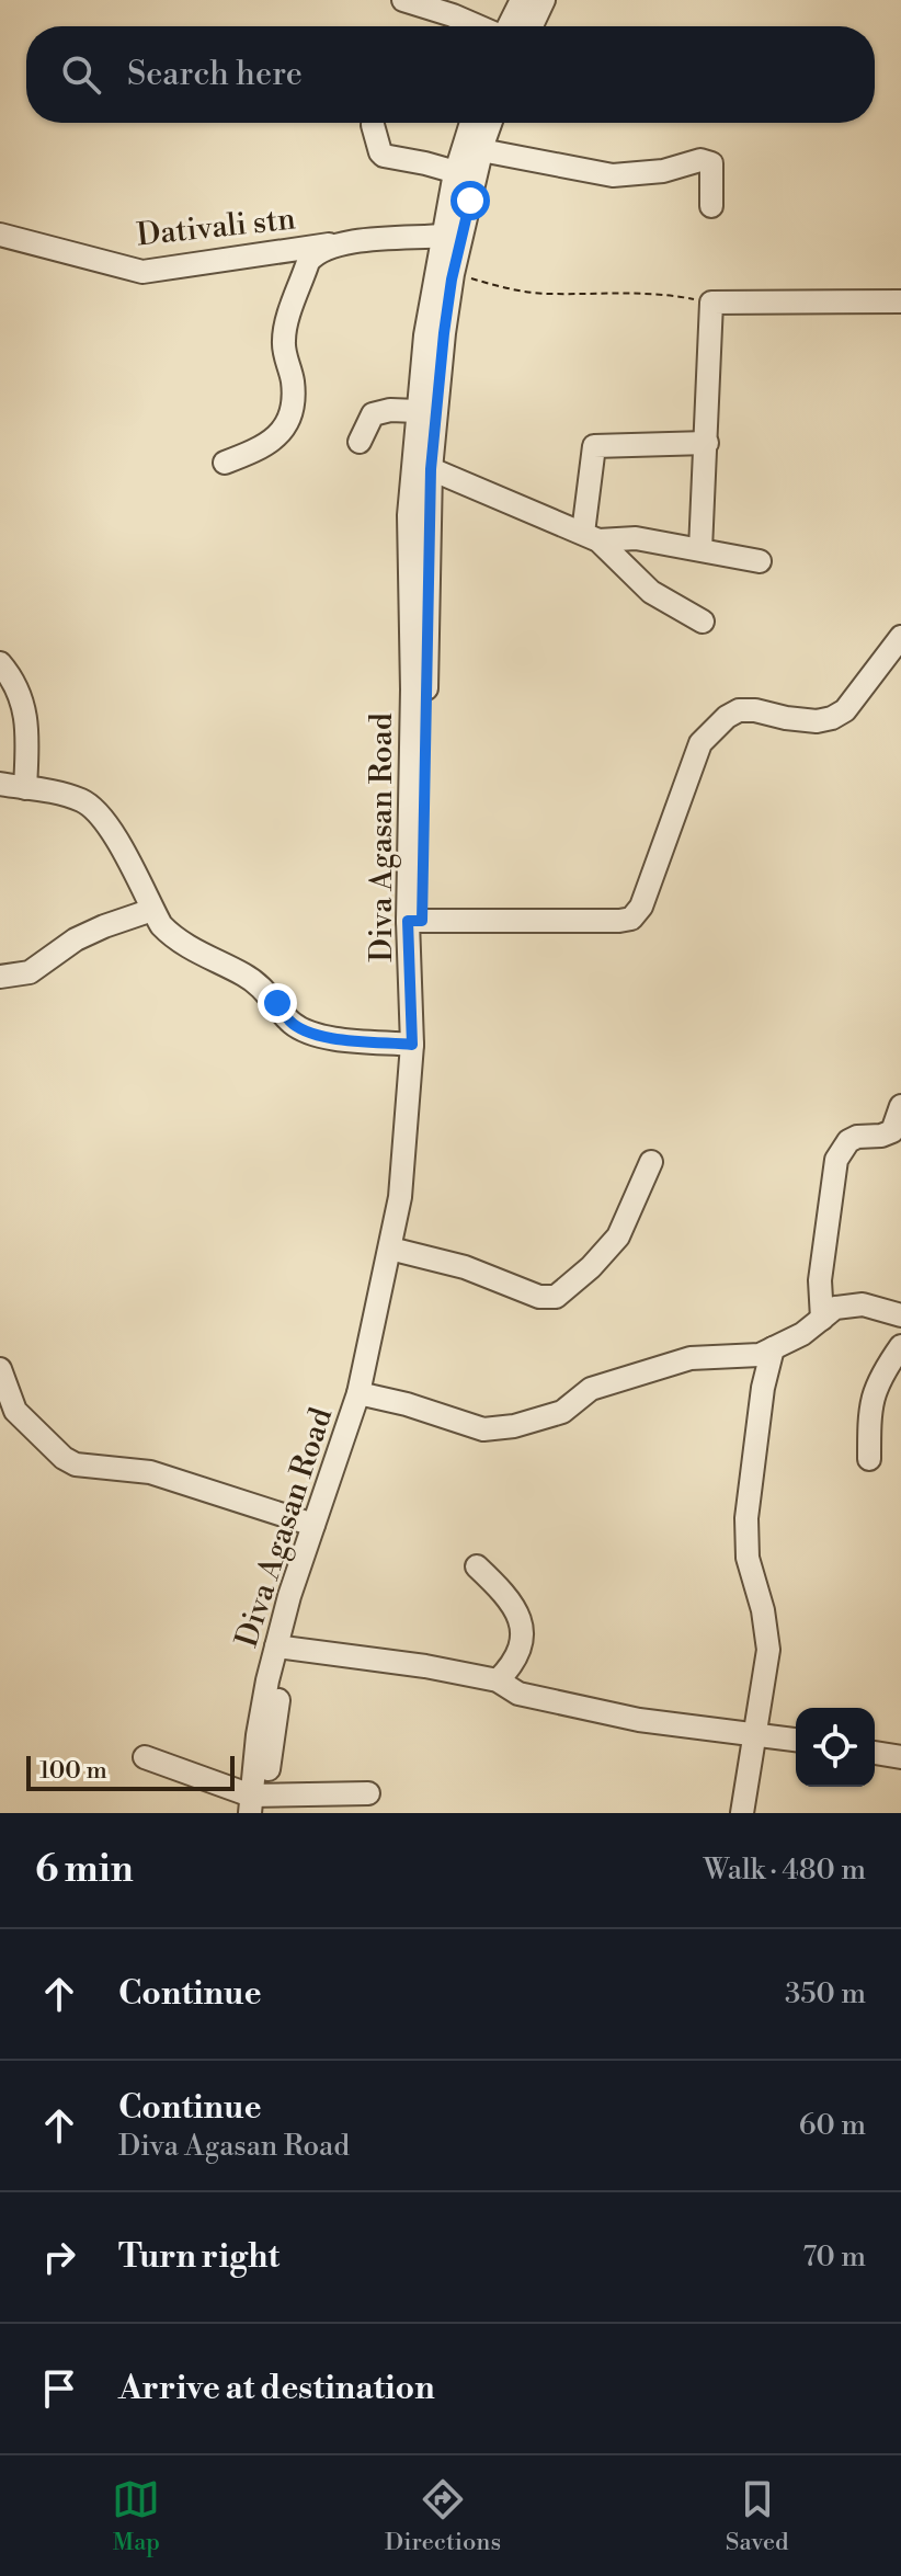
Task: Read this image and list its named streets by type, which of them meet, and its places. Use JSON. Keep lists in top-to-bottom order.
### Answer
{
  "streets": {
    "street": ["Dativali stn", "Diva Agasan Road"]
  },
  "crossings": [
    ["Dativali stn", "Diva Agasan Road"]
  ],
  "scale_bar": "100 m",
  "page": {
    "search": "Search here",
    "scale": "100 m",
    "heading": ["6 min", "Walk · 480 m"],
    "list": [
      ["Continue", "350 m"],
      ["Continue", "Diva Agasan Road", "60 m"],
      ["Turn right", "70 m"],
      "Arrive at destination"
    ],
    "nav": ["Map", "Directions", "Saved"]
  }
}
